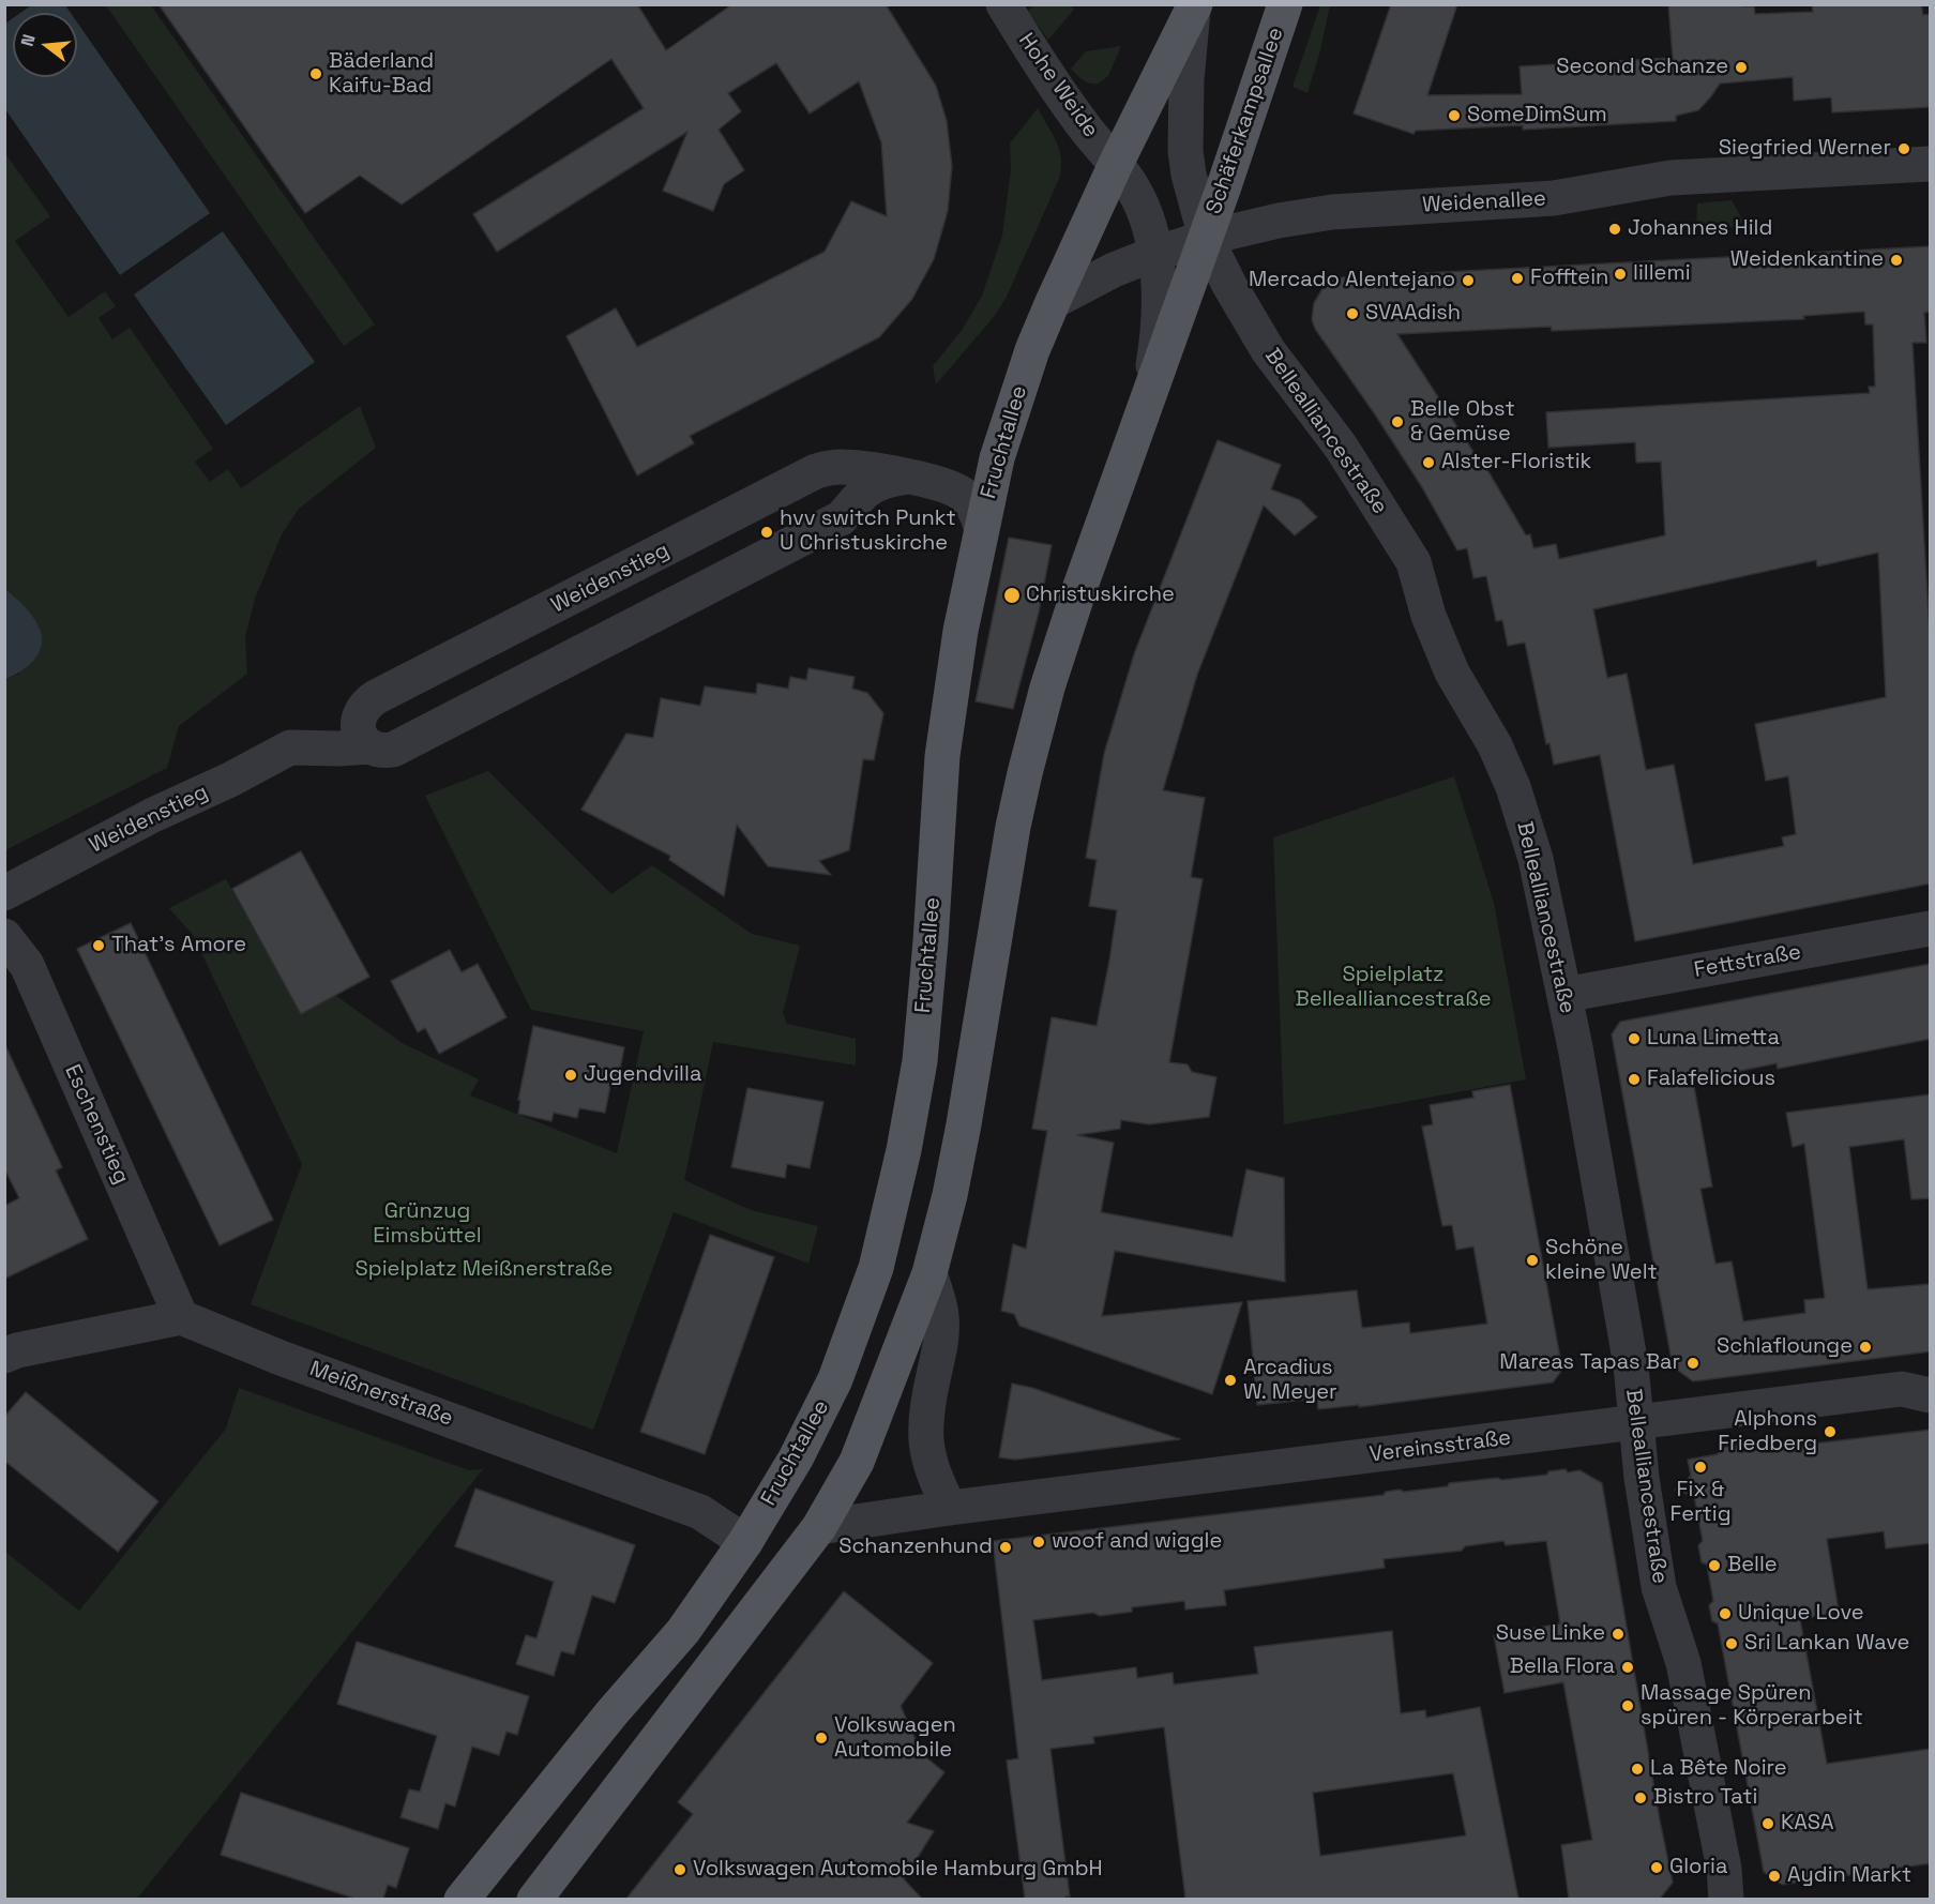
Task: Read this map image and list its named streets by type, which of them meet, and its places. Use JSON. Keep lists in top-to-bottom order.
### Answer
{
  "streets": {
    "main road": ["Schäferkampsallee", "Fruchtallee"],
    "street": [
      "Hohe Weide",
      "Weidenallee",
      "Bellealliancestraße",
      "Weidenstieg",
      "Fettstraße",
      "Eschenstieg",
      "Meißnerstraße",
      "Vereinsstraße"
    ]
  },
  "crossings": [
    ["Hohe Weide", "Fruchtallee"],
    ["Schäferkampsallee", "Weidenallee"],
    ["Schäferkampsallee", "Bellealliancestraße"],
    ["Weidenallee", "Bellealliancestraße"],
    ["Weidenallee", "Fruchtallee"],
    ["Bellealliancestraße", "Fettstraße"],
    ["Bellealliancestraße", "Vereinsstraße"],
    ["Fruchtallee", "Weidenstieg"],
    ["Fruchtallee", "Meißnerstraße"],
    ["Eschenstieg", "Meißnerstraße"]
  ],
  "parks": ["Spielplatz Bellealliancestraße", "Grünzug Eimsbüttel", "Spielplatz Meißnerstraße"],
  "places": [
    "Second Schanze",
    "Bäderland Kaifu-Bad",
    "SomeDimSum",
    "Siegfried Werner",
    "Johannes Hild",
    "Weidenkantine",
    "lillemi",
    "Fofftein",
    "Mercado Alentejano",
    "SVAAdish",
    "Belle Obst & Gemüse",
    "Alster-Floristik",
    "hvv switch Punkt U Christuskirche",
    "Christuskirche",
    "That's Amore",
    "Luna Limetta",
    "Jugendvilla",
    "Falafelicious",
    "Schöne kleine Welt",
    "Schlaflounge",
    "Mareas Tapas Bar",
    "Arcadius W. Meyer",
    "Alphons Friedberg",
    "Fix & Fertig",
    "woof and wiggle",
    "Schanzenhund",
    "Belle",
    "Unique Love",
    "Suse Linke",
    "Sri Lankan Wave",
    "Bella Flora",
    "Massage Spüren spüren - Körperarbeit",
    "Volkswagen Automobile",
    "La Bête Noire",
    "Bistro Tati",
    "KASA",
    "Gloria",
    "Volkswagen Automobile Hamburg GmbH",
    "Aydin Markt"
  ],
  "north": "left"
}
